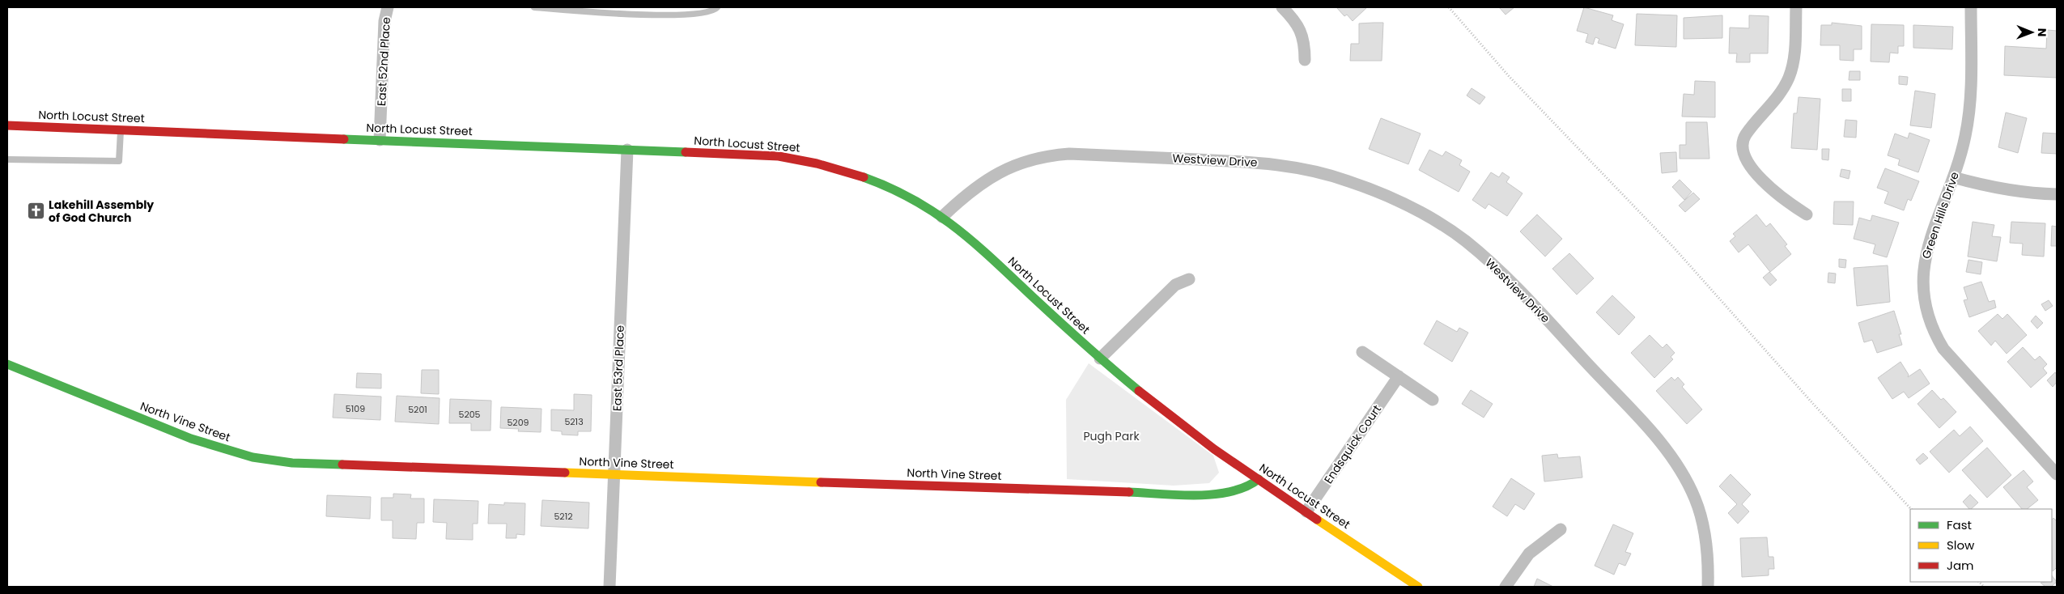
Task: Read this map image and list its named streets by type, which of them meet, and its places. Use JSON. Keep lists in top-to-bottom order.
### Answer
{
  "streets": {
    "street": [
      "East 52nd Place",
      "North Locust Street",
      "Westview Drive",
      "Green Hills Drive",
      "East 53rd Place",
      "North Vine Street",
      "Endsquick Court"
    ]
  },
  "crossings": [
    ["East 52nd Place", "North Locust Street"],
    ["North Locust Street", "Westview Drive"],
    ["North Locust Street", "East 53rd Place"],
    ["North Locust Street", "North Vine Street"],
    ["North Locust Street", "Endsquick Court"],
    ["East 53rd Place", "North Vine Street"]
  ],
  "parks": ["Pugh Park"],
  "places": {
    "church": ["Lakehill Assembly of God Church"]
  },
  "house_numbers": [
    "5109",
    "5201",
    "5205",
    "5213",
    "5209",
    "5212"
  ],
  "legend": ["Fast", "Slow", "Jam"],
  "north": "right"
}
